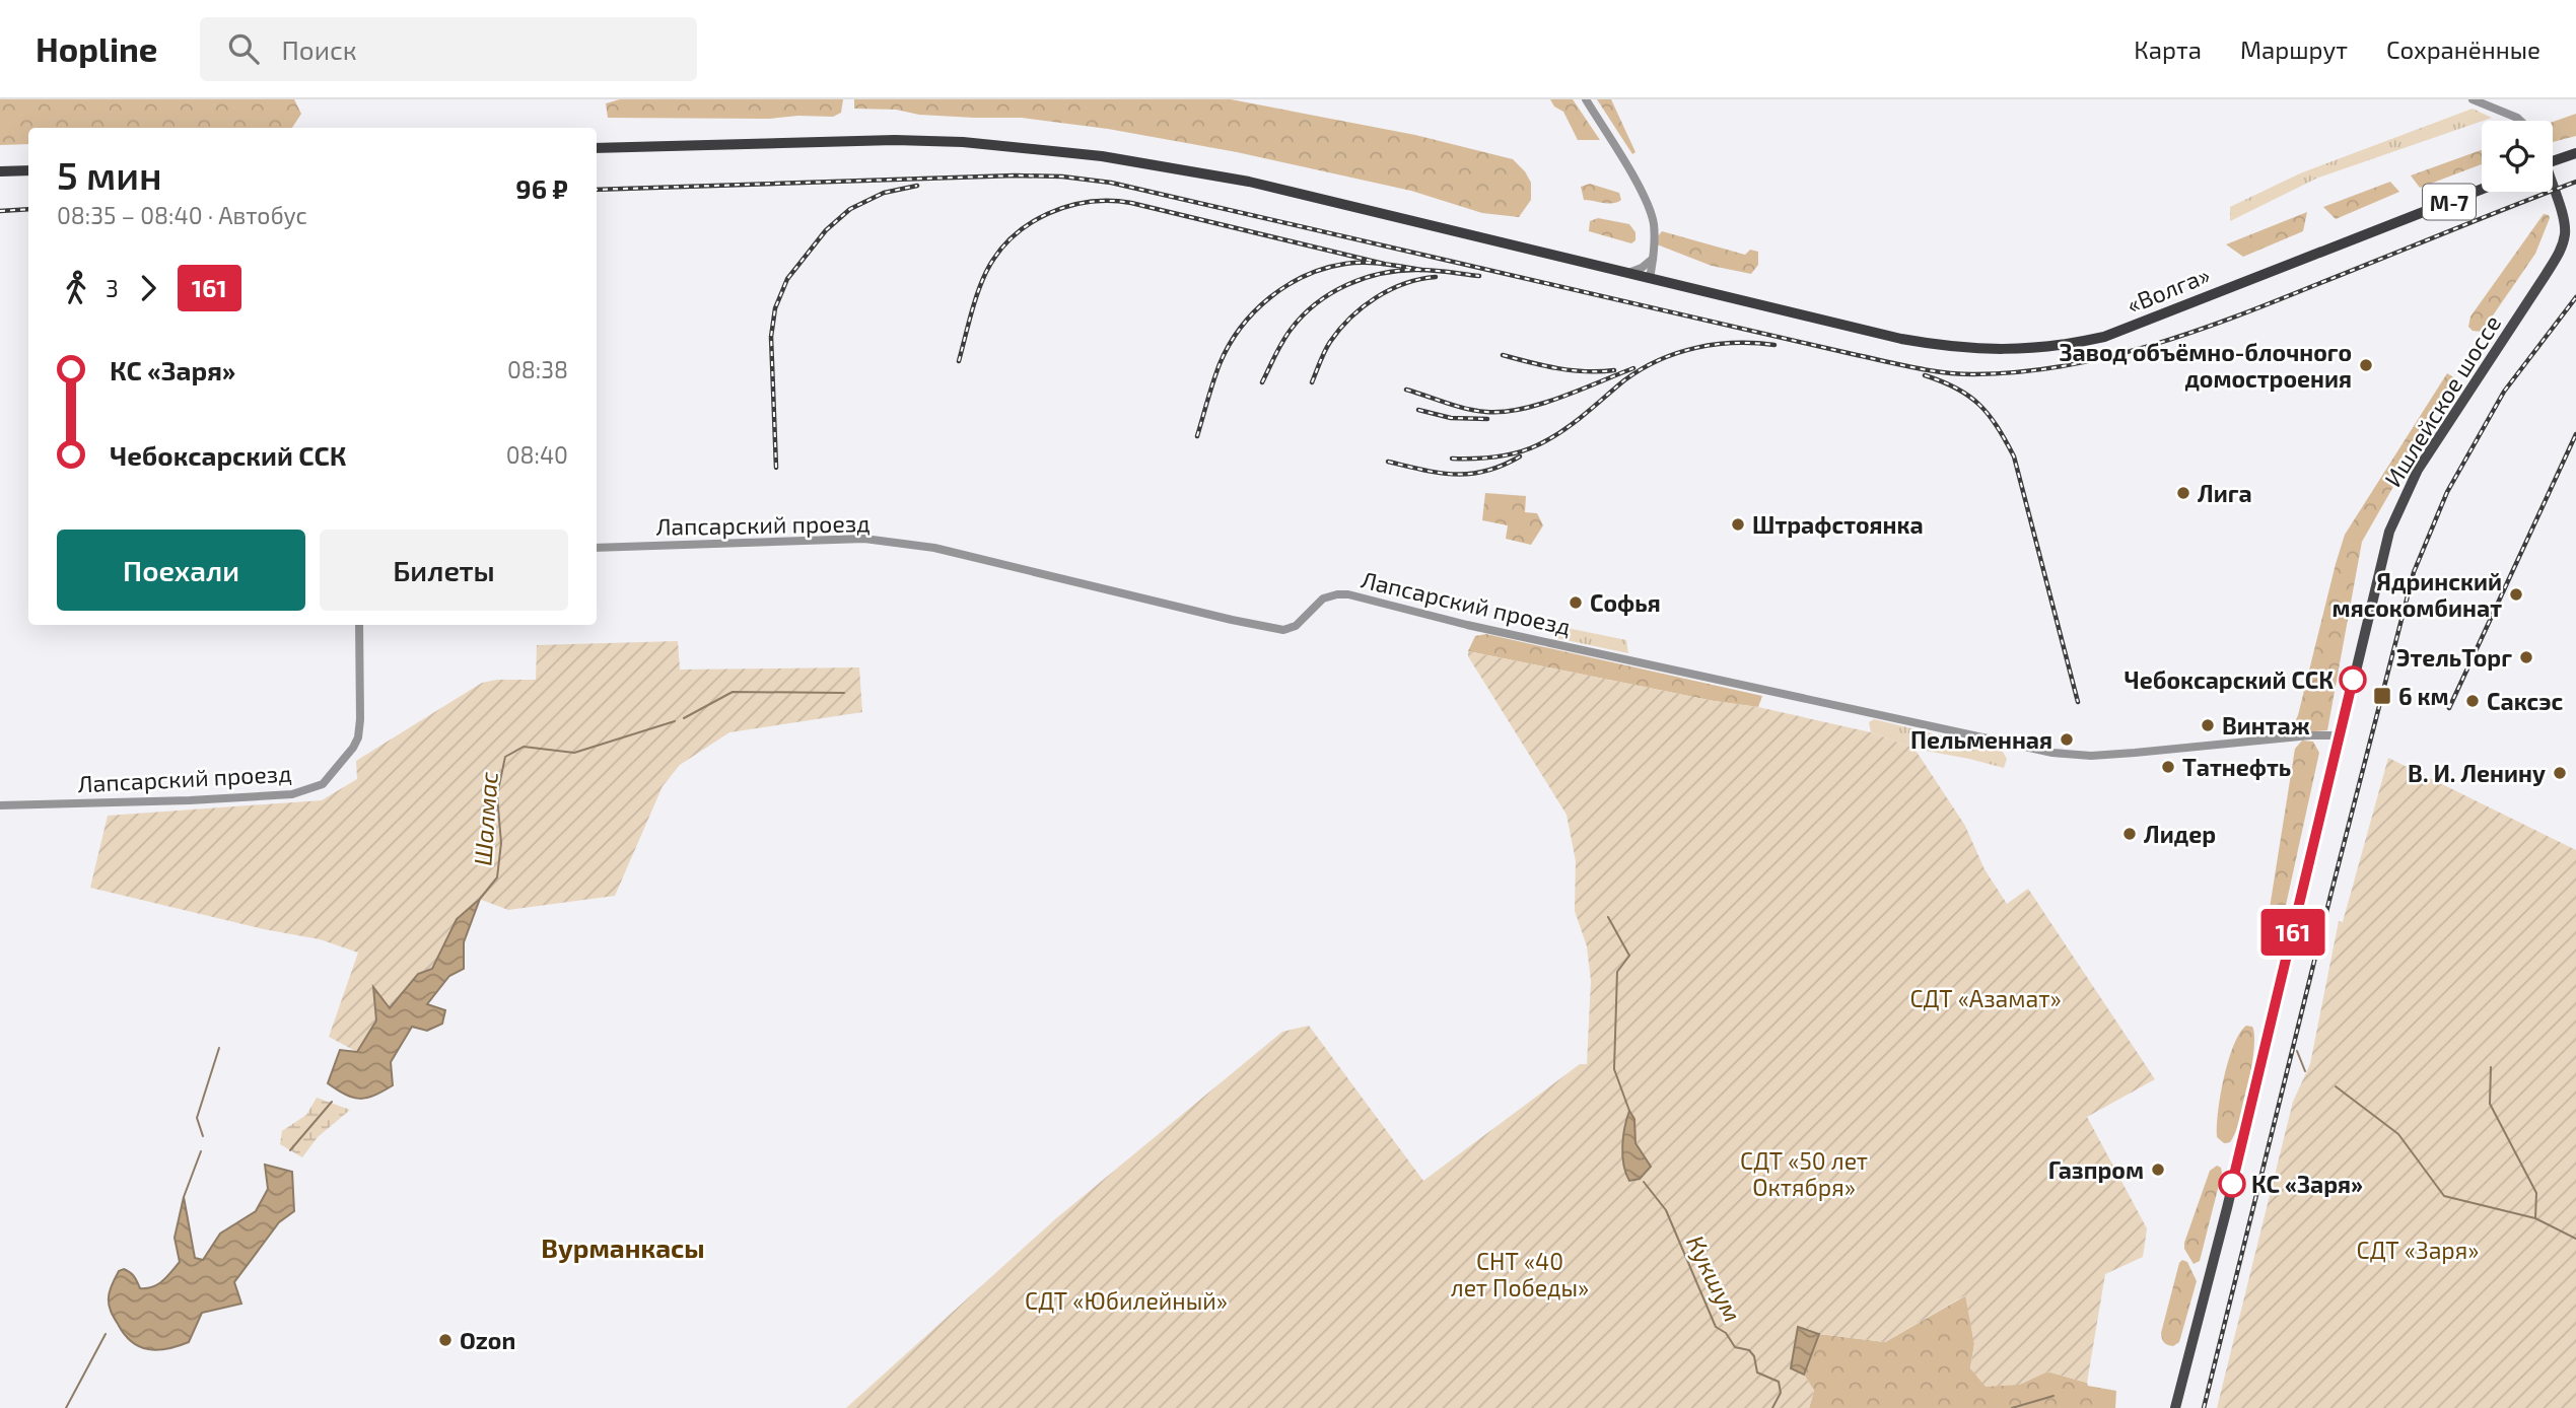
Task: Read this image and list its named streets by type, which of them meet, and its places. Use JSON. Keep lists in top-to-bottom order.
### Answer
{
  "streets": {
    "highway": ["М-7", "«Волга»"],
    "main road": ["Ишлейское шоссе"],
    "street": ["Лапсарский проезд"]
  },
  "crossings": [
    ["Ишлейское шоссе", "Лапсарский проезд"]
  ],
  "districts": ["Вурманкасы"],
  "water": ["Шалмас", "Кукшум"],
  "parks": [
    "СДТ «Азамат»",
    "СДТ «50 лет Октября»",
    "СДТ «Заря»",
    "СНТ «40 лет Победы»",
    "СДТ «Юбилейный»"
  ],
  "places": {
    "other": [
      "Завод объёмно-блочного домостроения",
      "Лига",
      "Штрафстоянка",
      "Ядринский мясокомбинат",
      "Софья",
      "ЭтельТорг",
      "Чебоксарский ССК",
      "Саксэс",
      "Винтаж",
      "Пельменная",
      "Татнефть",
      "В. И. Ленину",
      "Лидер",
      "Газпром",
      "КС «Заря»",
      "Ozon"
    ],
    "transit": ["6 км"]
  },
  "lines": ["bus line 161"],
  "page": {
    "header": "Hopline",
    "search": "Поиск",
    "nav": ["Карта", "Маршрут", "Сохранённые"],
    "on_map": "161",
    "heading": ["5 мин", "08:35 – 08:40 · Автобус", "96 ₽"],
    "legs": ["3", "161"],
    "list": [
      {
        "name": "КС «Заря»",
        "value": "08:38"
      },
      {
        "name": "Чебоксарский ССК",
        "value": "08:40"
      }
    ],
    "buttons": ["Поехали", "Билеты"]
  }
}
